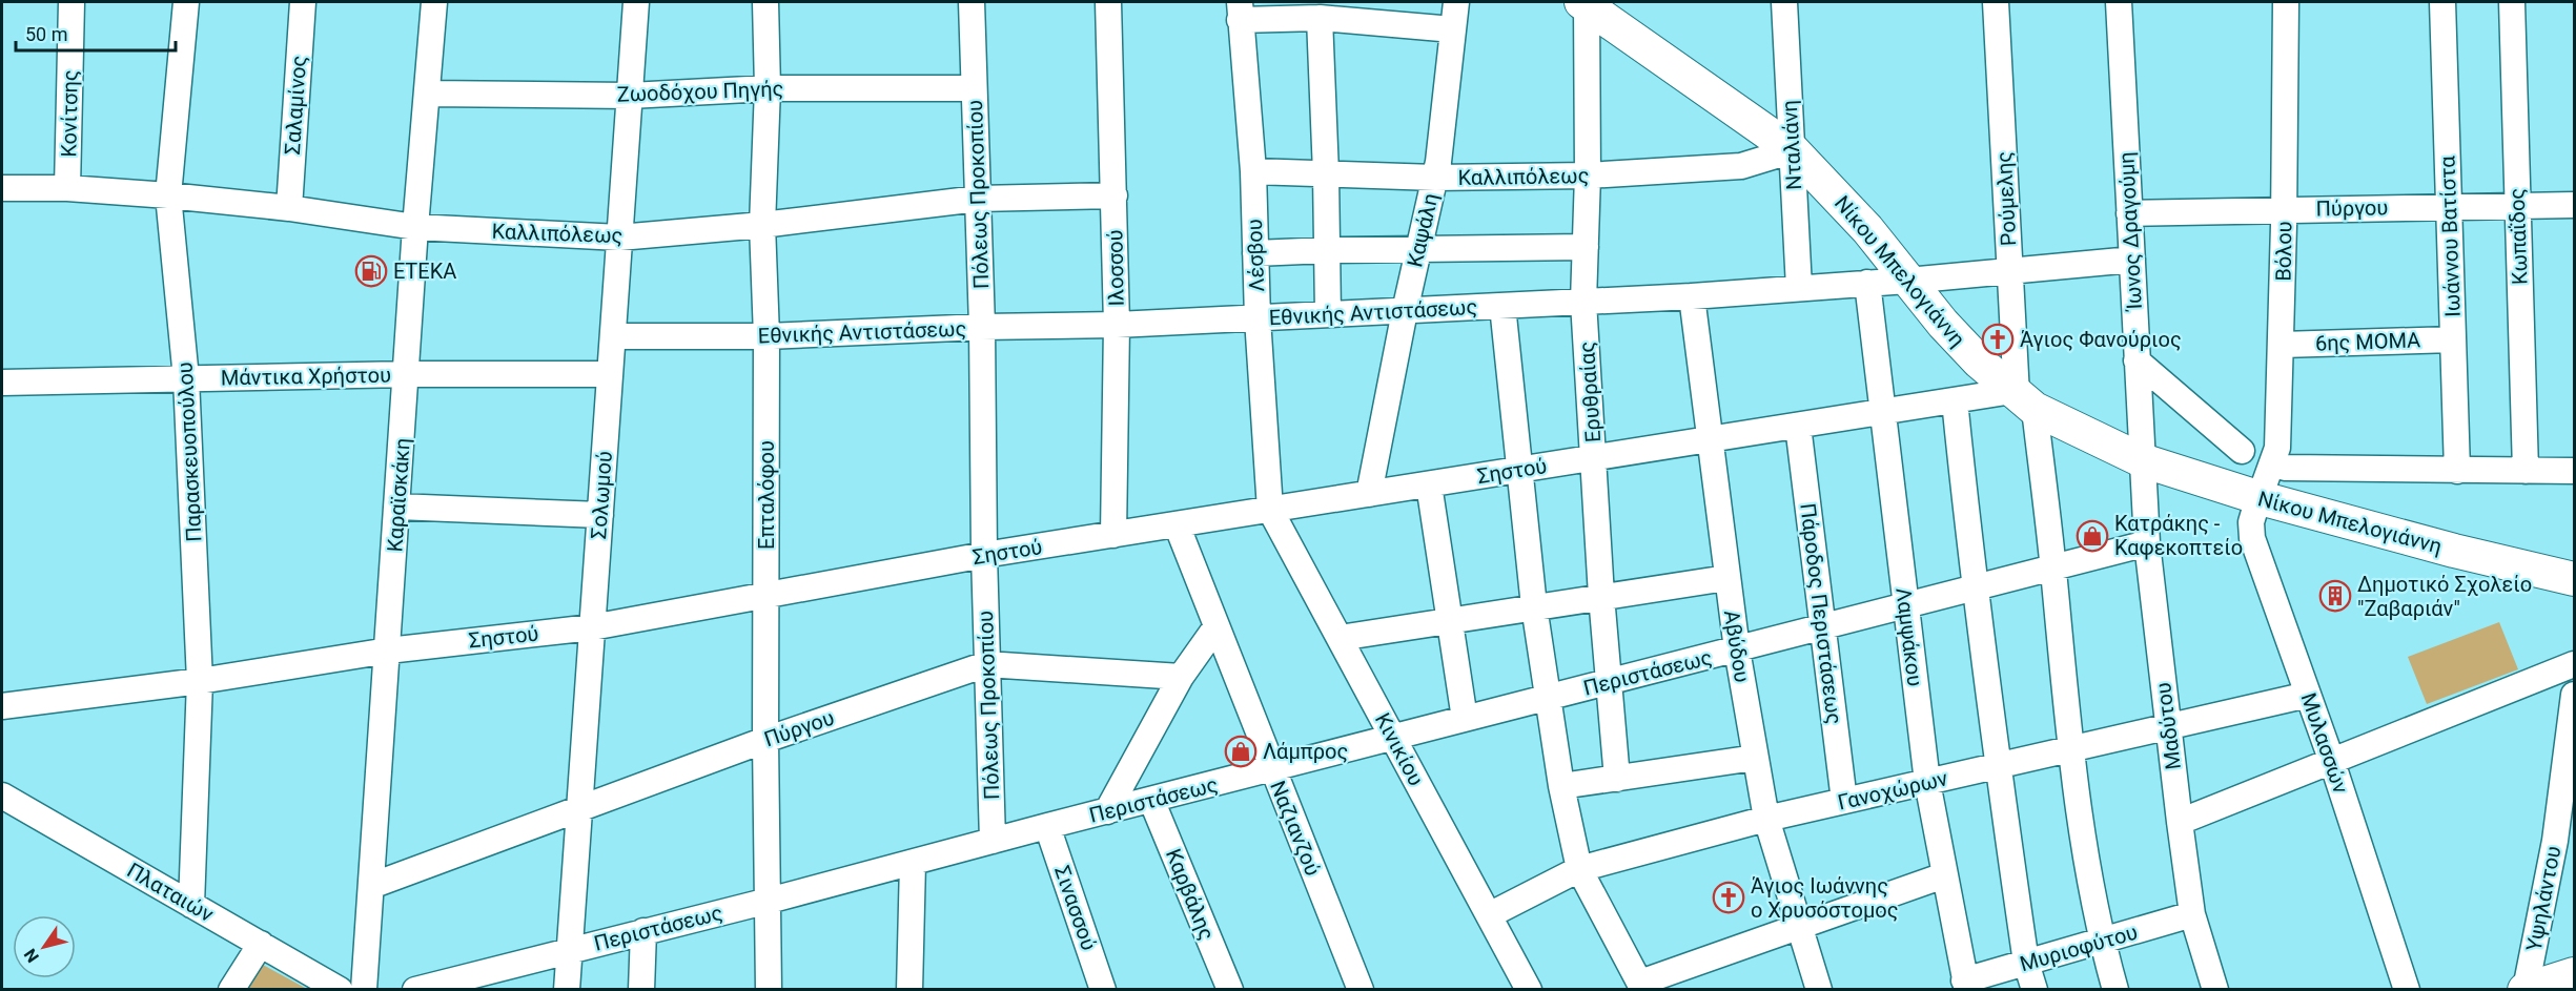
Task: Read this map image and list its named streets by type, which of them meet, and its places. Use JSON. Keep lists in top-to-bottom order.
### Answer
{
  "streets": {
    "main road": ["Νίκου Μπελογιάννη"],
    "street": [
      "Ζωοδόχου Πηγής",
      "Σαλαμίνος",
      "Κονίτσης",
      "Νταλιάνη",
      "Καλλιπόλεως",
      "Πόλεως Προκοπίου",
      "Ρούμελης",
      "Πύργου",
      "Καψάλη",
      "Ίωνος Δραγούμη",
      "Ιωάννου Βατίστα",
      "Κωπαΐδος",
      "Βόλου",
      "Λέσβου",
      "Ιλοσσού",
      "Εθνικής Αντιστάσεως",
      "6ης ΜΟΜΑ",
      "Μάντικα Χρήστου",
      "Ερυθραίας",
      "Παρασκευοπούλου",
      "Σηστού",
      "Καραϊσκάκη",
      "Σολωμού",
      "Επταλόφου",
      "Πάροδος Περιστάσεως",
      "Λαμψάκου",
      "Αβύδου",
      "Περιστάσεως",
      "Μαδύτου",
      "Μυλασσών",
      "Κινικίου",
      "Γανοχώρων",
      "Ναζιανζού",
      "Πλαταιών",
      "Καρβάλης",
      "Υψηλάντου",
      "Σινασσού",
      "Μυριοφύτου"
    ]
  },
  "crossings": [
    ["Ζωοδόχου Πηγής", "Πόλεως Προκοπίου"],
    ["Ζωοδόχου Πηγής", "Καραϊσκάκη"],
    ["Ζωοδόχου Πηγής", "Σολωμού"],
    ["Ζωοδόχου Πηγής", "Επταλόφου"],
    ["Σαλαμίνος", "Καλλιπόλεως"],
    ["Κονίτσης", "Καλλιπόλεως"],
    ["Νταλιάνη", "Καλλιπόλεως"],
    ["Νταλιάνη", "Νίκου Μπελογιάννη"],
    ["Νταλιάνη", "Εθνικής Αντιστάσεως"],
    ["Καλλιπόλεως", "Πόλεως Προκοπίου"],
    ["Καλλιπόλεως", "Καψάλη"],
    ["Καλλιπόλεως", "Λέσβου"],
    ["Καλλιπόλεως", "Ιλοσσού"],
    ["Καλλιπόλεως", "Νίκου Μπελογιάννη"],
    ["Καλλιπόλεως", "Ερυθραίας"],
    ["Καλλιπόλεως", "Παρασκευοπούλου"],
    ["Καλλιπόλεως", "Καραϊσκάκη"],
    ["Καλλιπόλεως", "Σολωμού"],
    ["Καλλιπόλεως", "Επταλόφου"],
    ["Πόλεως Προκοπίου", "Πύργου"],
    ["Πόλεως Προκοπίου", "Εθνικής Αντιστάσεως"],
    ["Πόλεως Προκοπίου", "Σηστού"],
    ["Πόλεως Προκοπίου", "Περιστάσεως"],
    ["Ρούμελης", "Νίκου Μπελογιάννη"],
    ["Ρούμελης", "Εθνικής Αντιστάσεως"],
    ["Ρούμελης", "Σηστού"],
    ["Ρούμελης", "Περιστάσεως"],
    ["Ρούμελης", "Γανοχώρων"],
    ["Ρούμελης", "Μυριοφύτου"],
    ["Πύργου", "Ίωνος Δραγούμη"],
    ["Πύργου", "Ιωάννου Βατίστα"],
    ["Πύργου", "Κωπαΐδος"],
    ["Πύργου", "Βόλου"],
    ["Πύργου", "Καραϊσκάκη"],
    ["Πύργου", "Σολωμού"],
    ["Πύργου", "Επταλόφου"],
    ["Καψάλη", "Εθνικής Αντιστάσεως"],
    ["Καψάλη", "Σηστού"],
    ["Ίωνος Δραγούμη", "Νίκου Μπελογιάννη"],
    ["Ίωνος Δραγούμη", "Εθνικής Αντιστάσεως"],
    ["Ίωνος Δραγούμη", "Μαδύτου"],
    ["Ιωάννου Βατίστα", "6ης ΜΟΜΑ"],
    ["Βόλου", "Νίκου Μπελογιάννη"],
    ["Βόλου", "6ης ΜΟΜΑ"],
    ["Βόλου", "Μυλασσών"],
    ["Λέσβου", "Εθνικής Αντιστάσεως"],
    ["Λέσβου", "Σηστού"],
    ["Λέσβου", "Κινικίου"],
    ["Ιλοσσού", "Εθνικής Αντιστάσεως"],
    ["Ιλοσσού", "Σηστού"],
    ["Νίκου Μπελογιάννη", "Εθνικής Αντιστάσεως"],
    ["Νίκου Μπελογιάννη", "Ερυθραίας"],
    ["Νίκου Μπελογιάννη", "Σηστού"],
    ["Νίκου Μπελογιάννη", "Μαδύτου"],
    ["Νίκου Μπελογιάννη", "Μυλασσών"],
    ["Εθνικής Αντιστάσεως", "Ερυθραίας"],
    ["Εθνικής Αντιστάσεως", "Σολωμού"],
    ["Εθνικής Αντιστάσεως", "Επταλόφου"],
    ["Εθνικής Αντιστάσεως", "Λαμψάκου"],
    ["Εθνικής Αντιστάσεως", "Αβύδου"],
    ["Μάντικα Χρήστου", "Παρασκευοπούλου"],
    ["Μάντικα Χρήστου", "Καραϊσκάκη"],
    ["Μάντικα Χρήστου", "Σολωμού"],
    ["Ερυθραίας", "Σηστού"],
    ["Ερυθραίας", "Περιστάσεως"],
    ["Παρασκευοπούλου", "Σηστού"],
    ["Παρασκευοπούλου", "Πλαταιών"],
    ["Σηστού", "Καραϊσκάκη"],
    ["Σηστού", "Σολωμού"],
    ["Σηστού", "Επταλόφου"],
    ["Σηστού", "Πάροδος Περιστάσεως"],
    ["Σηστού", "Λαμψάκου"],
    ["Σηστού", "Αβύδου"],
    ["Σηστού", "Κινικίου"],
    ["Σηστού", "Ναζιανζού"],
    ["Σολωμού", "Περιστάσεως"],
    ["Επταλόφου", "Περιστάσεως"],
    ["Πάροδος Περιστάσεως", "Περιστάσεως"],
    ["Πάροδος Περιστάσεως", "Γανοχώρων"],
    ["Λαμψάκου", "Περιστάσεως"],
    ["Λαμψάκου", "Γανοχώρων"],
    ["Λαμψάκου", "Μυριοφύτου"],
    ["Αβύδου", "Περιστάσεως"],
    ["Αβύδου", "Γανοχώρων"],
    ["Περιστάσεως", "Μαδύτου"],
    ["Περιστάσεως", "Κινικίου"],
    ["Περιστάσεως", "Ναζιανζού"],
    ["Περιστάσεως", "Καρβάλης"],
    ["Περιστάσεως", "Σινασσού"],
    ["Μαδύτου", "Γανοχώρων"],
    ["Μαδύτου", "Μυριοφύτου"],
    ["Μυλασσών", "Γανοχώρων"],
    ["Κινικίου", "Γανοχώρων"]
  ],
  "places": {
    "fuel station": ["ΕΤΕΚΑ"],
    "church": ["Άγιος Φανούριος", "Άγιος Ιωάννης ο Χρυσόστομος"],
    "shop": ["Κατράκης - Καφεκοπτείο", "Λάμπρος"],
    "building": ["Δημοτικό Σχολείο \"Ζαβαριάν\""]
  },
  "scale_bar": "50 m",
  "north": "bottom left"
}
